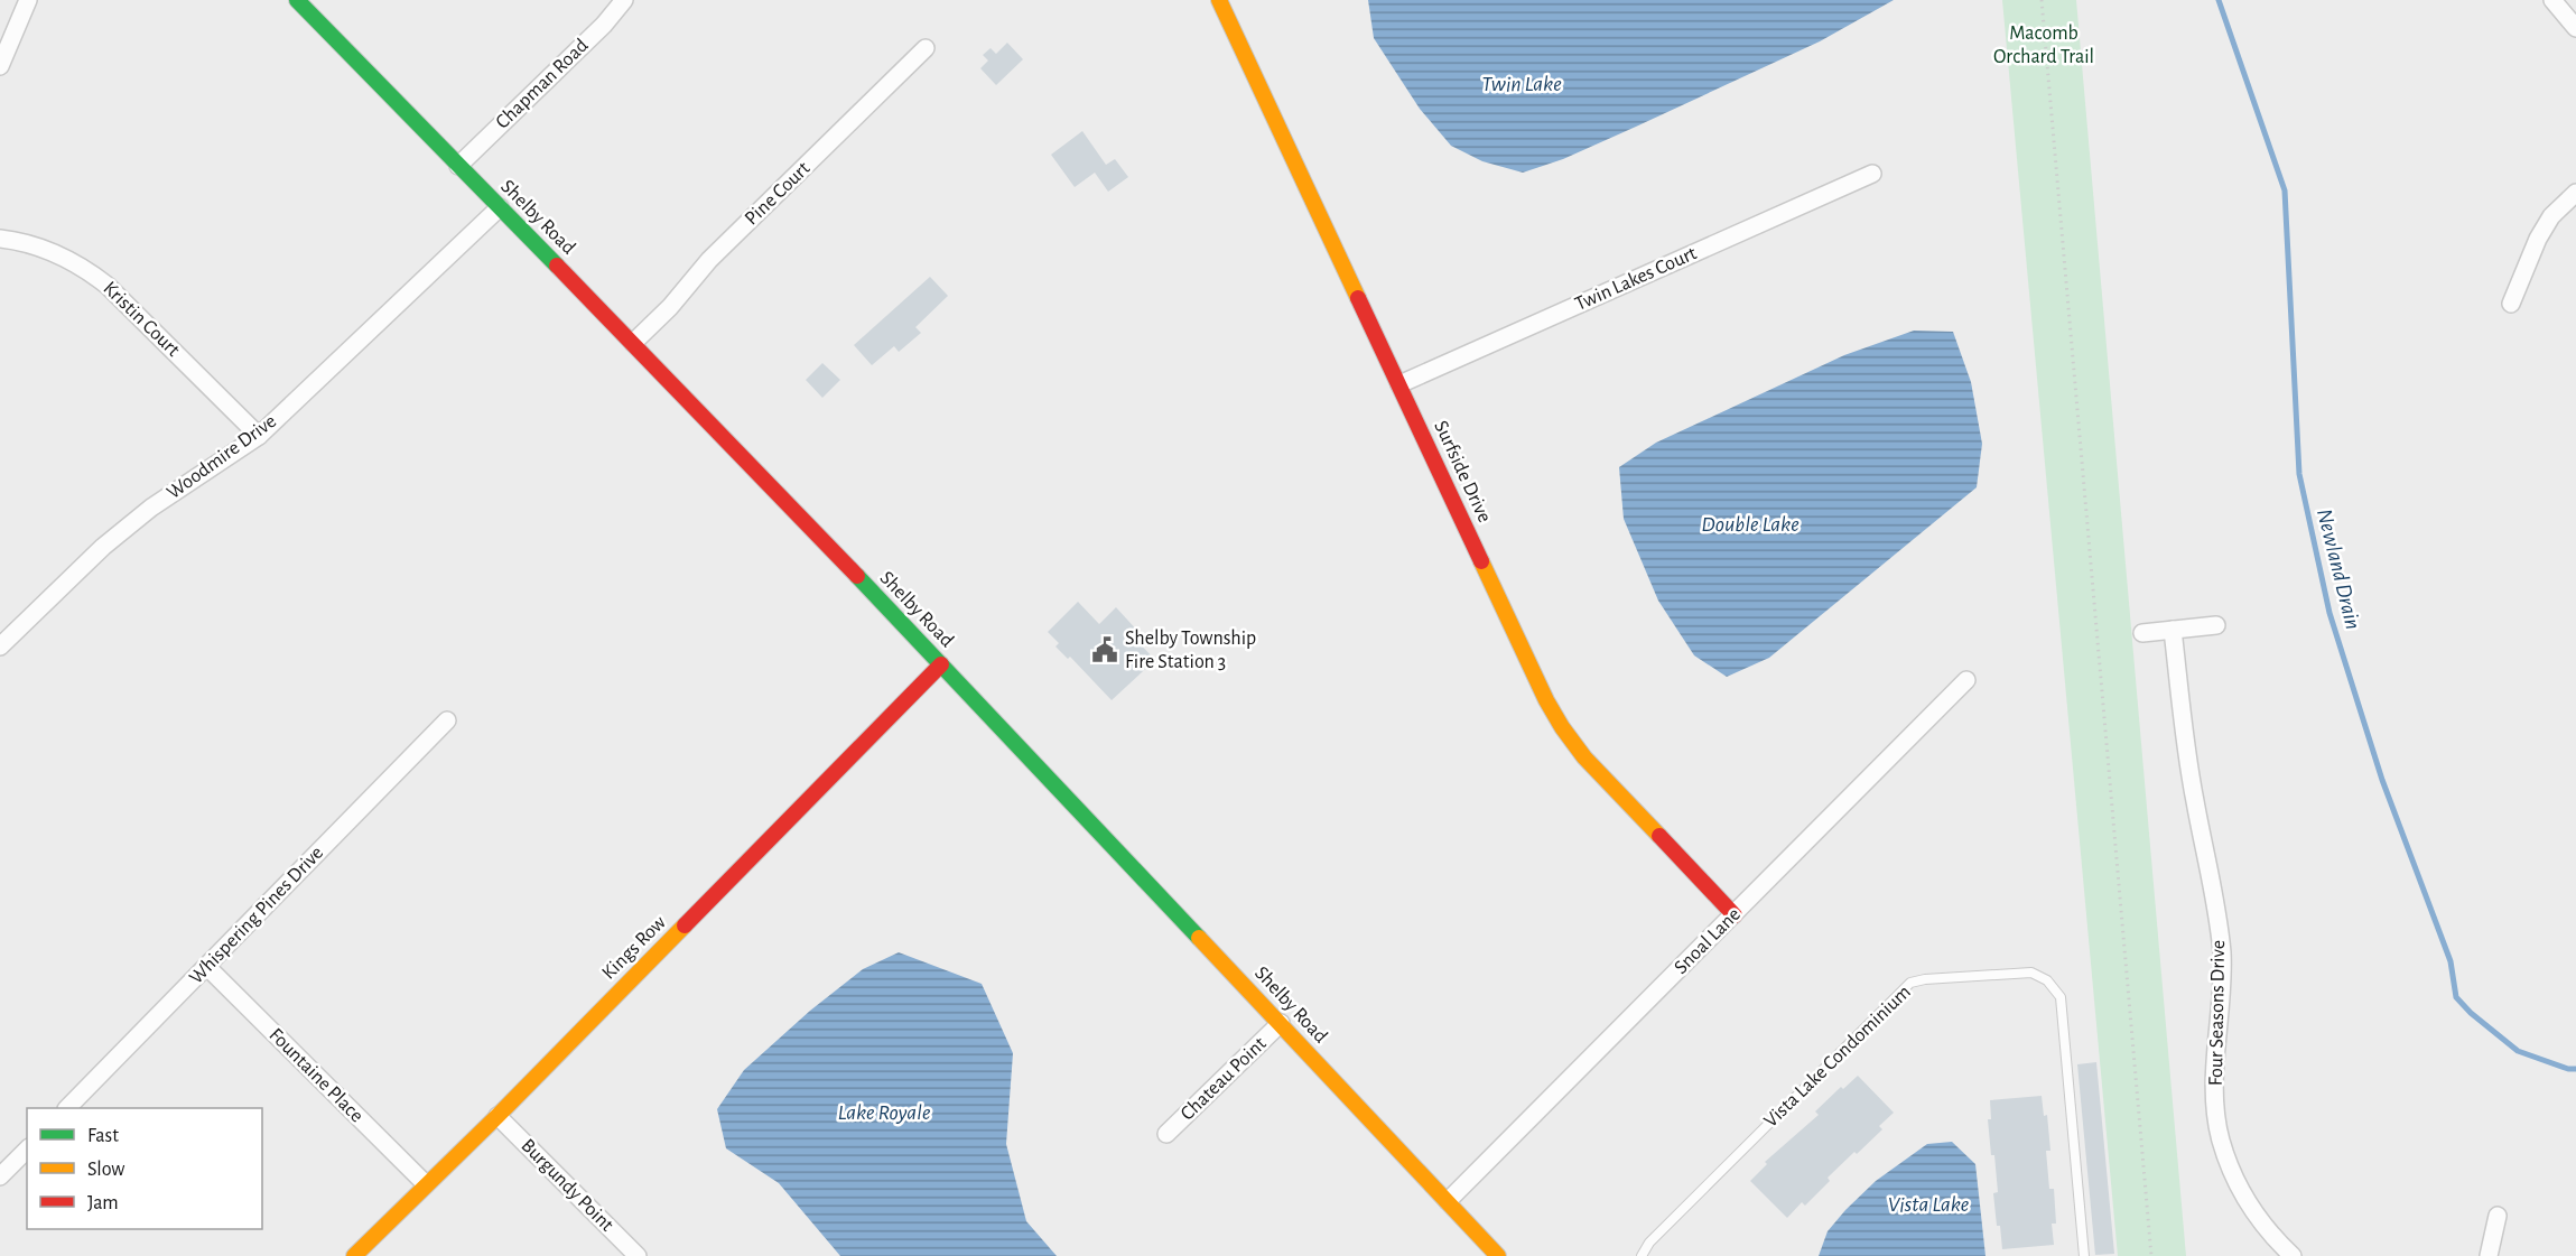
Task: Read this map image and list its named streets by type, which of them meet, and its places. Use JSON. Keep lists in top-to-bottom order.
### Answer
{
  "streets": {
    "street": [
      "Chapman Road",
      "Pine Court",
      "Shelby Road",
      "Twin Lakes Court",
      "Kristin Court",
      "Woodmire Drive",
      "Surfside Drive",
      "Whispering Pines Drive",
      "Snoal Lane",
      "Kings Row",
      "Four Seasons Drive",
      "Fountaine Place",
      "Chateau Point",
      "Burgundy Point"
    ],
    "lane": ["Vista Lake Condominium"]
  },
  "crossings": [
    ["Chapman Road", "Shelby Road"],
    ["Pine Court", "Shelby Road"],
    ["Shelby Road", "Woodmire Drive"],
    ["Shelby Road", "Snoal Lane"],
    ["Shelby Road", "Kings Row"],
    ["Shelby Road", "Chateau Point"],
    ["Twin Lakes Court", "Surfside Drive"],
    ["Kristin Court", "Woodmire Drive"],
    ["Surfside Drive", "Snoal Lane"],
    ["Whispering Pines Drive", "Fountaine Place"],
    ["Kings Row", "Fountaine Place"],
    ["Kings Row", "Burgundy Point"]
  ],
  "water": [
    "Twin Lake",
    "Double Lake",
    "Newland Drain",
    "Lake Royale",
    "Vista Lake"
  ],
  "parks": ["Macomb Orchard Trail"],
  "places": {
    "public building": ["Shelby Township Fire Station 3"]
  },
  "legend": ["Fast", "Slow", "Jam"]
}
